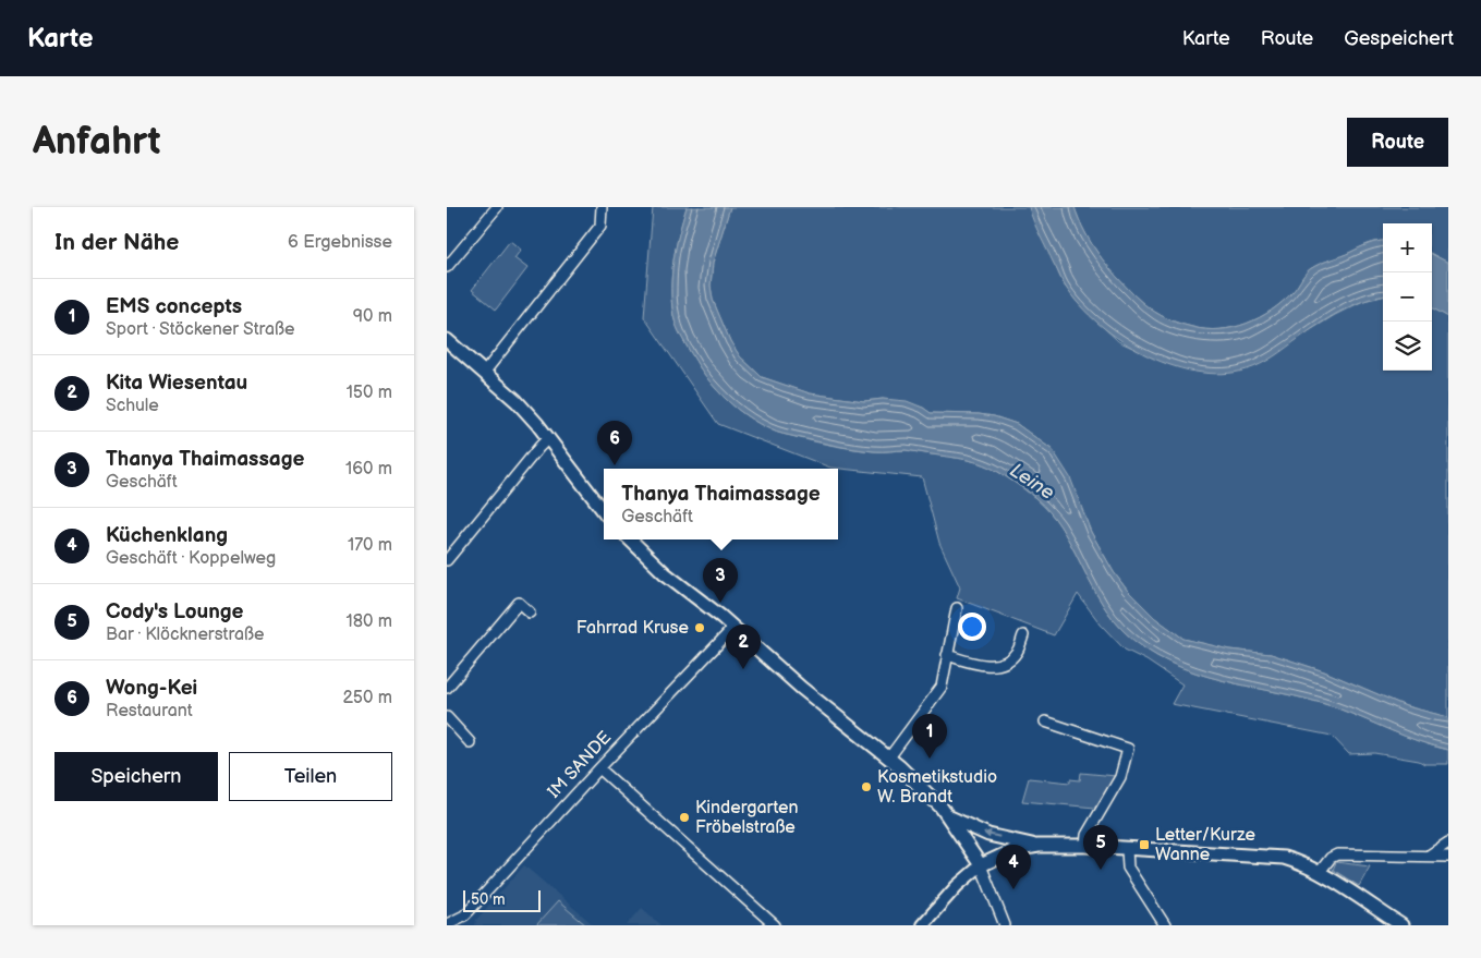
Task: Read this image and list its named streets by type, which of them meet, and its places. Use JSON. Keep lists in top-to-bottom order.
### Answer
{
  "streets": {
    "street": ["IM SANDE"]
  },
  "water": ["Leine"],
  "places": {
    "other": ["Fahrrad Kruse", "Kosmetikstudio W. Brandt", "Kindergarten Fröbelstraße"],
    "transit": ["Letter/Kurze Wanne"]
  },
  "scale_bar": "50 m",
  "page": {
    "header": "Karte",
    "nav": ["Karte", "Route", "Gespeichert"],
    "buttons": [
      "Route",
      ["Speichern", "Teilen"]
    ],
    "title": "Anfahrt",
    "heading": ["In der Nähe", "6 Ergebnisse"],
    "map_buttons": ["+", "−"],
    "list": [
      {
        "mark": "1",
        "name": "EMS concepts",
        "note": "Sport · Stöckener Straße",
        "value": "90 m"
      },
      {
        "mark": "2",
        "name": "Kita Wiesentau",
        "note": "Schule",
        "value": "150 m"
      },
      {
        "mark": "3",
        "name": "Thanya Thaimassage",
        "note": "Geschäft",
        "value": "160 m"
      },
      {
        "mark": "4",
        "name": "Küchenklang",
        "note": "Geschäft · Koppelweg",
        "value": "170 m"
      },
      {
        "mark": "5",
        "name": "Cody's Lounge",
        "note": "Bar · Klöcknerstraße",
        "value": "180 m"
      },
      {
        "mark": "6",
        "name": "Wong-Kei",
        "note": "Restaurant",
        "value": "250 m"
      }
    ],
    "pins": [
      "6",
      "3",
      "2",
      "1",
      "5",
      "4"
    ],
    "popup": ["Thanya Thaimassage", "Geschäft"],
    "scale": "50 m"
  }
}
